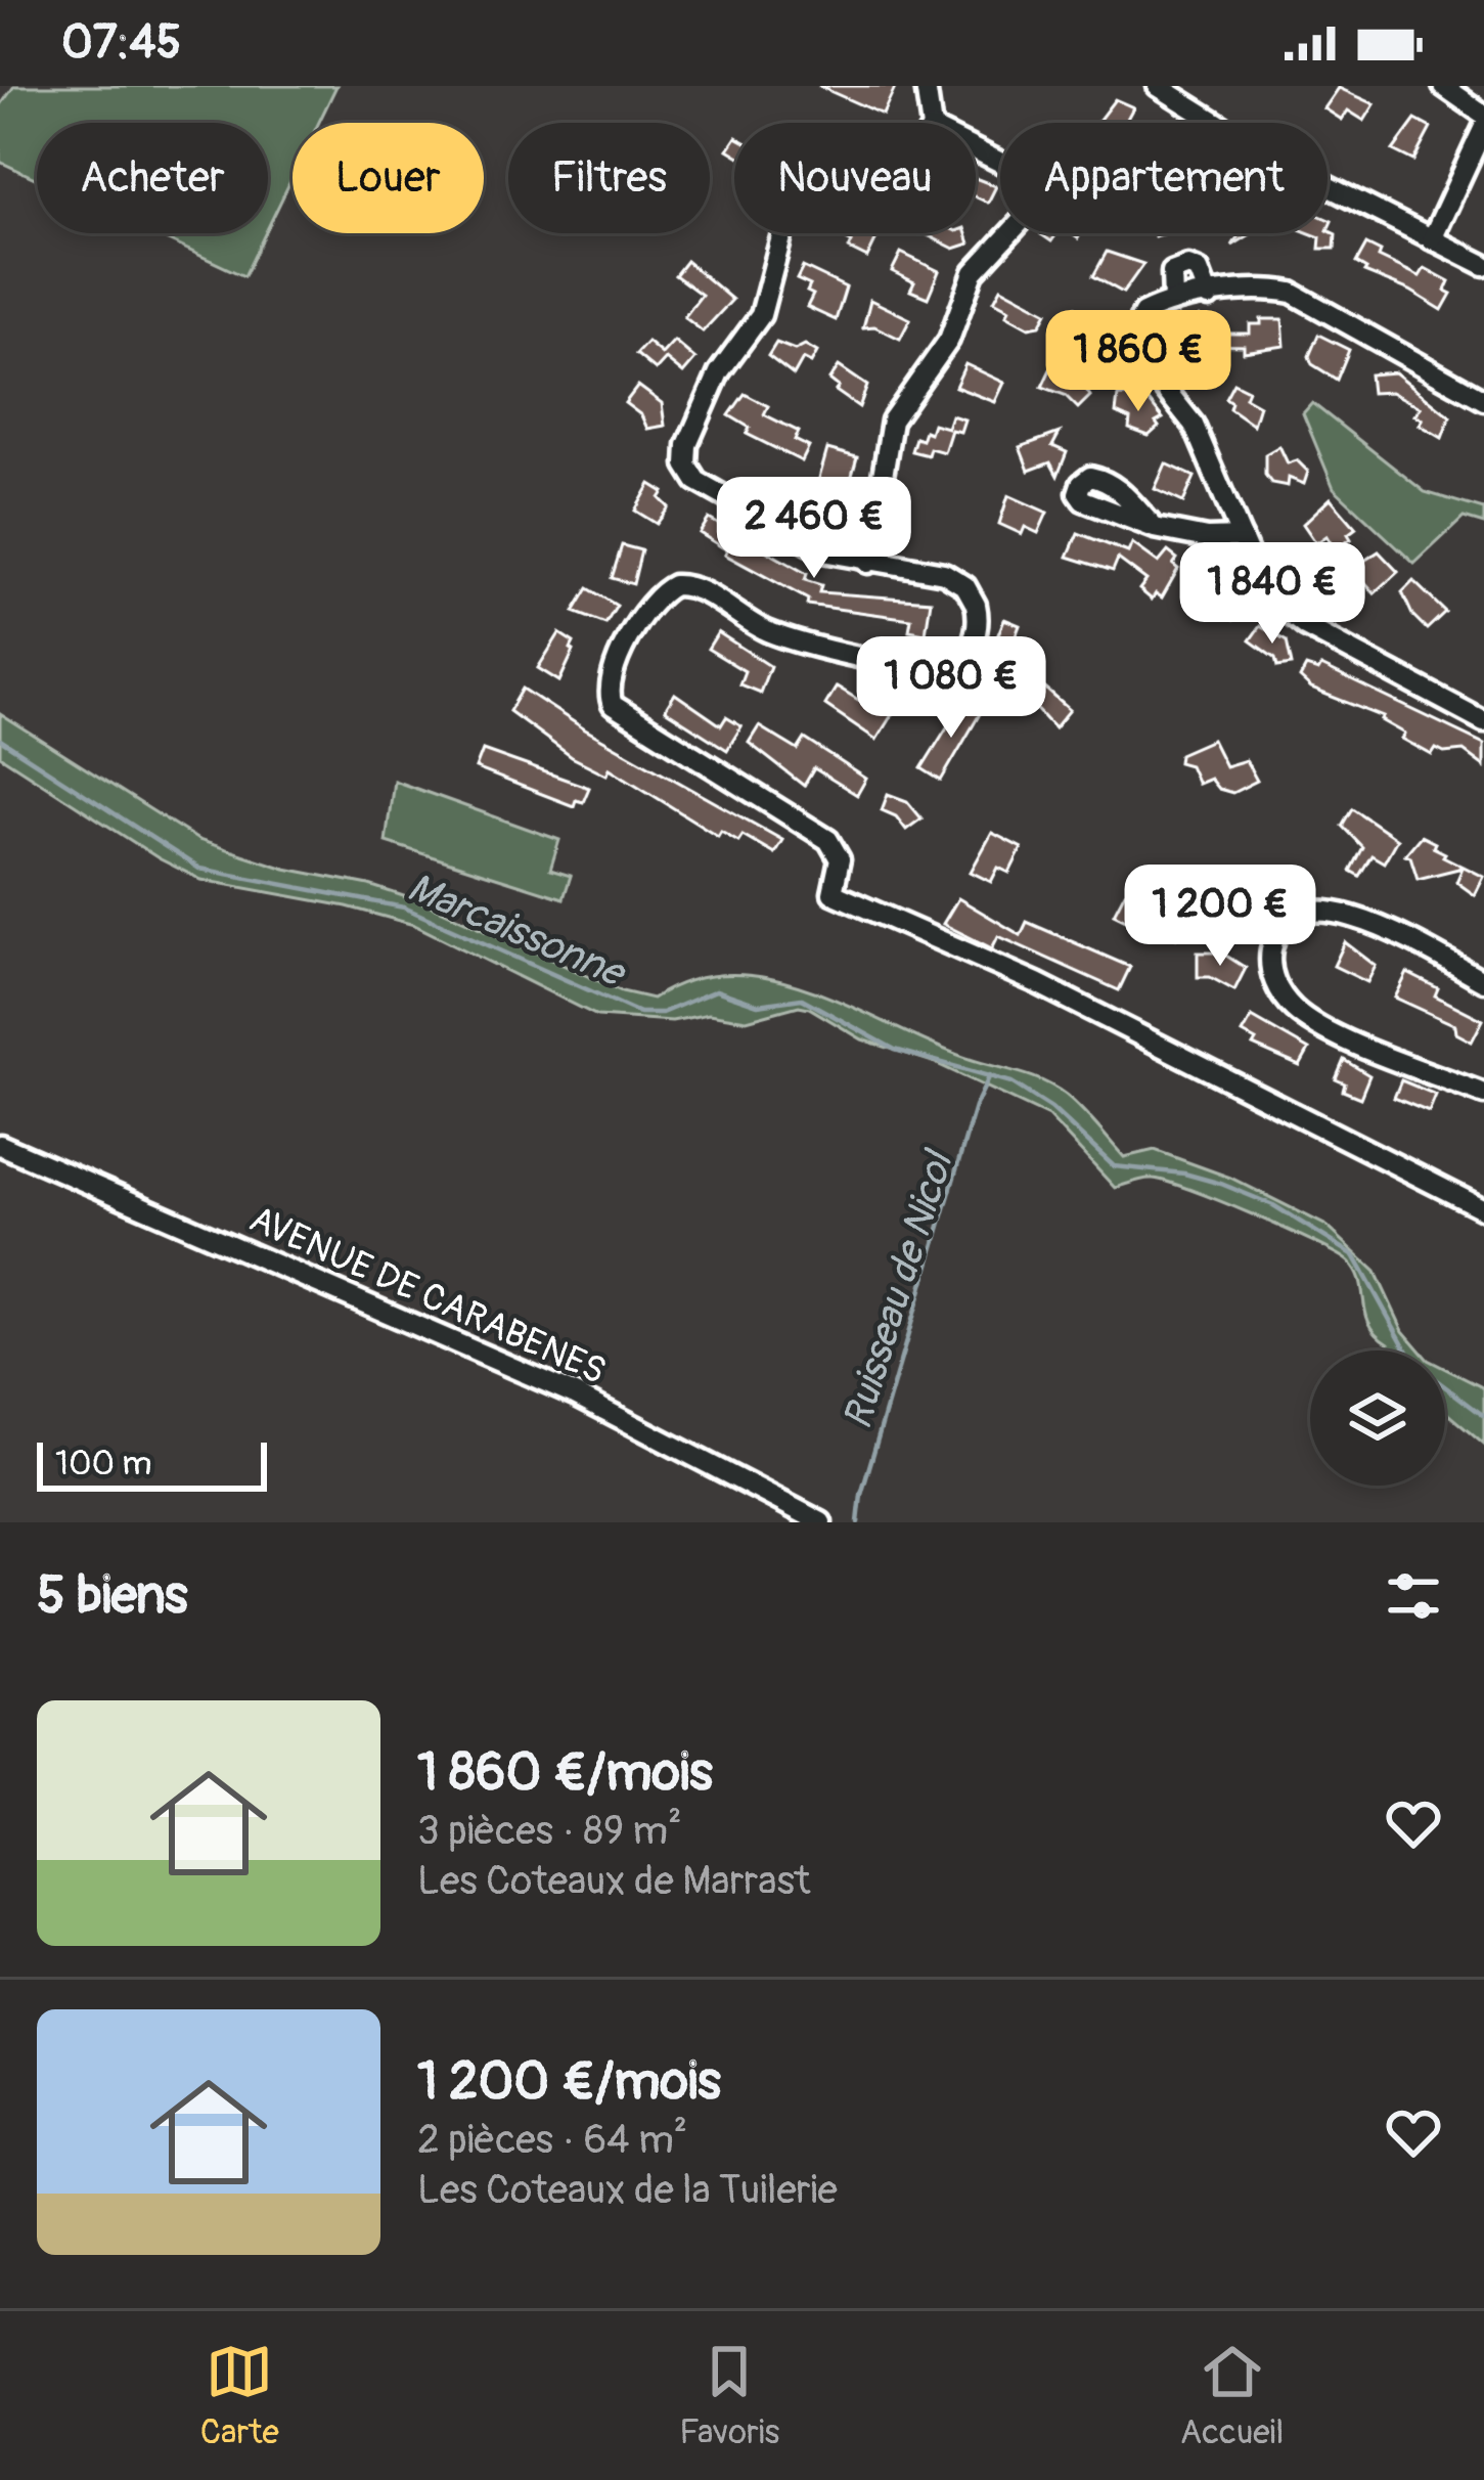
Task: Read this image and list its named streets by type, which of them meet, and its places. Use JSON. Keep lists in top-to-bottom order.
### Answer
{
  "streets": {
    "street": ["AVENUE DE CARABENES"]
  },
  "water": ["Marcaissonne", "Ruisseau de Nicol"],
  "scale_bar": "100 m",
  "page": {
    "status": "07:45",
    "chip": [
      "Acheter",
      "Louer",
      "Filtres",
      "Nouveau",
      "Appartement"
    ],
    "price": [
      "1 860 €",
      "2 460 €",
      "1 840 €",
      "1 080 €",
      "1 200 €"
    ],
    "scale": "100 m",
    "heading": "5 biens",
    "list": [
      {
        "name": "1 860 €/mois",
        "note": "3 pièces · 89 m² · Les Coteaux de Marrast"
      },
      {
        "name": "1 200 €/mois",
        "note": "2 pièces · 64 m² · Les Coteaux de la Tuilerie"
      }
    ],
    "tabs": ["Carte", "Favoris", "Accueil"]
  }
}
